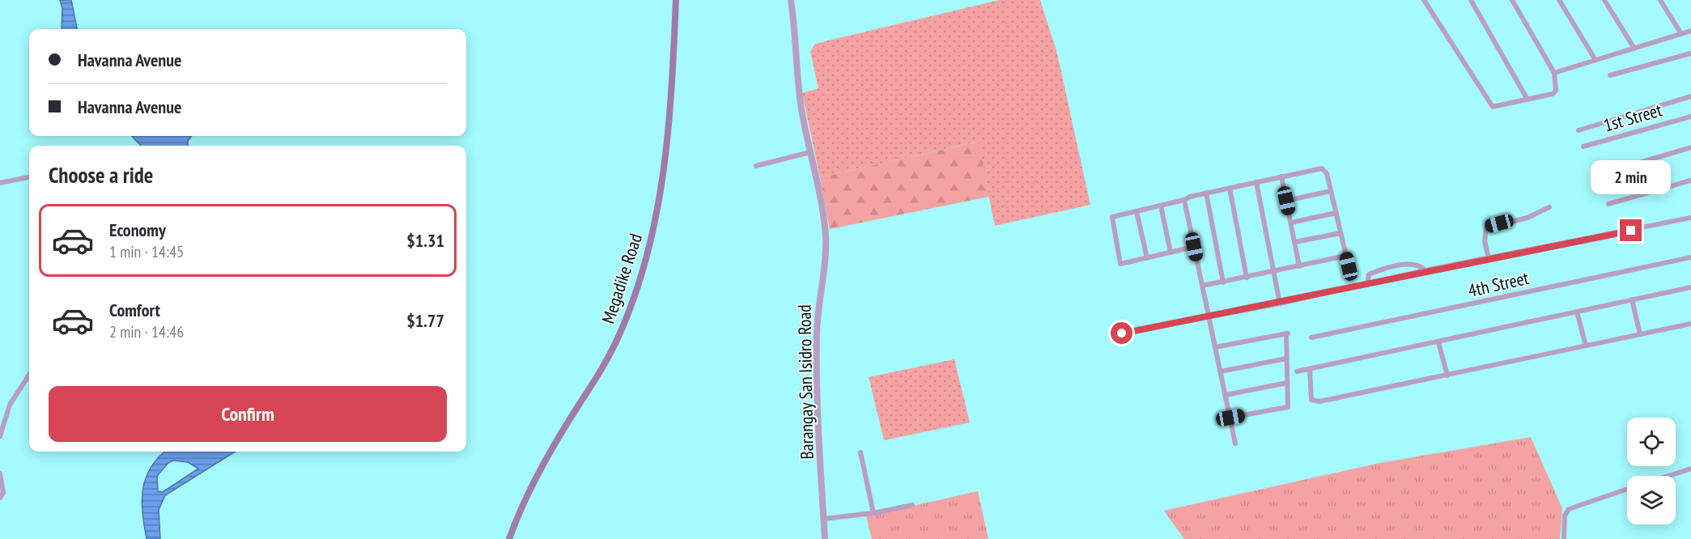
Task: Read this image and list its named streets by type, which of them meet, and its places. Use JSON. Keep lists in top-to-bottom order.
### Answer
{
  "streets": {
    "main road": ["Megadike Road"],
    "street": ["1st Street", "4th Street", "Barangay San Isidro Road"]
  },
  "page": {
    "banner": ["Havanna Avenue", "Havanna Avenue"],
    "heading": "Choose a ride",
    "bubble": "2 min",
    "list": [
      {
        "name": "Economy",
        "note": "1 min · 14:45",
        "value": "$1.31"
      },
      {
        "name": "Comfort",
        "note": "2 min · 14:46",
        "value": "$1.77"
      }
    ],
    "buttons": "Confirm"
  }
}
